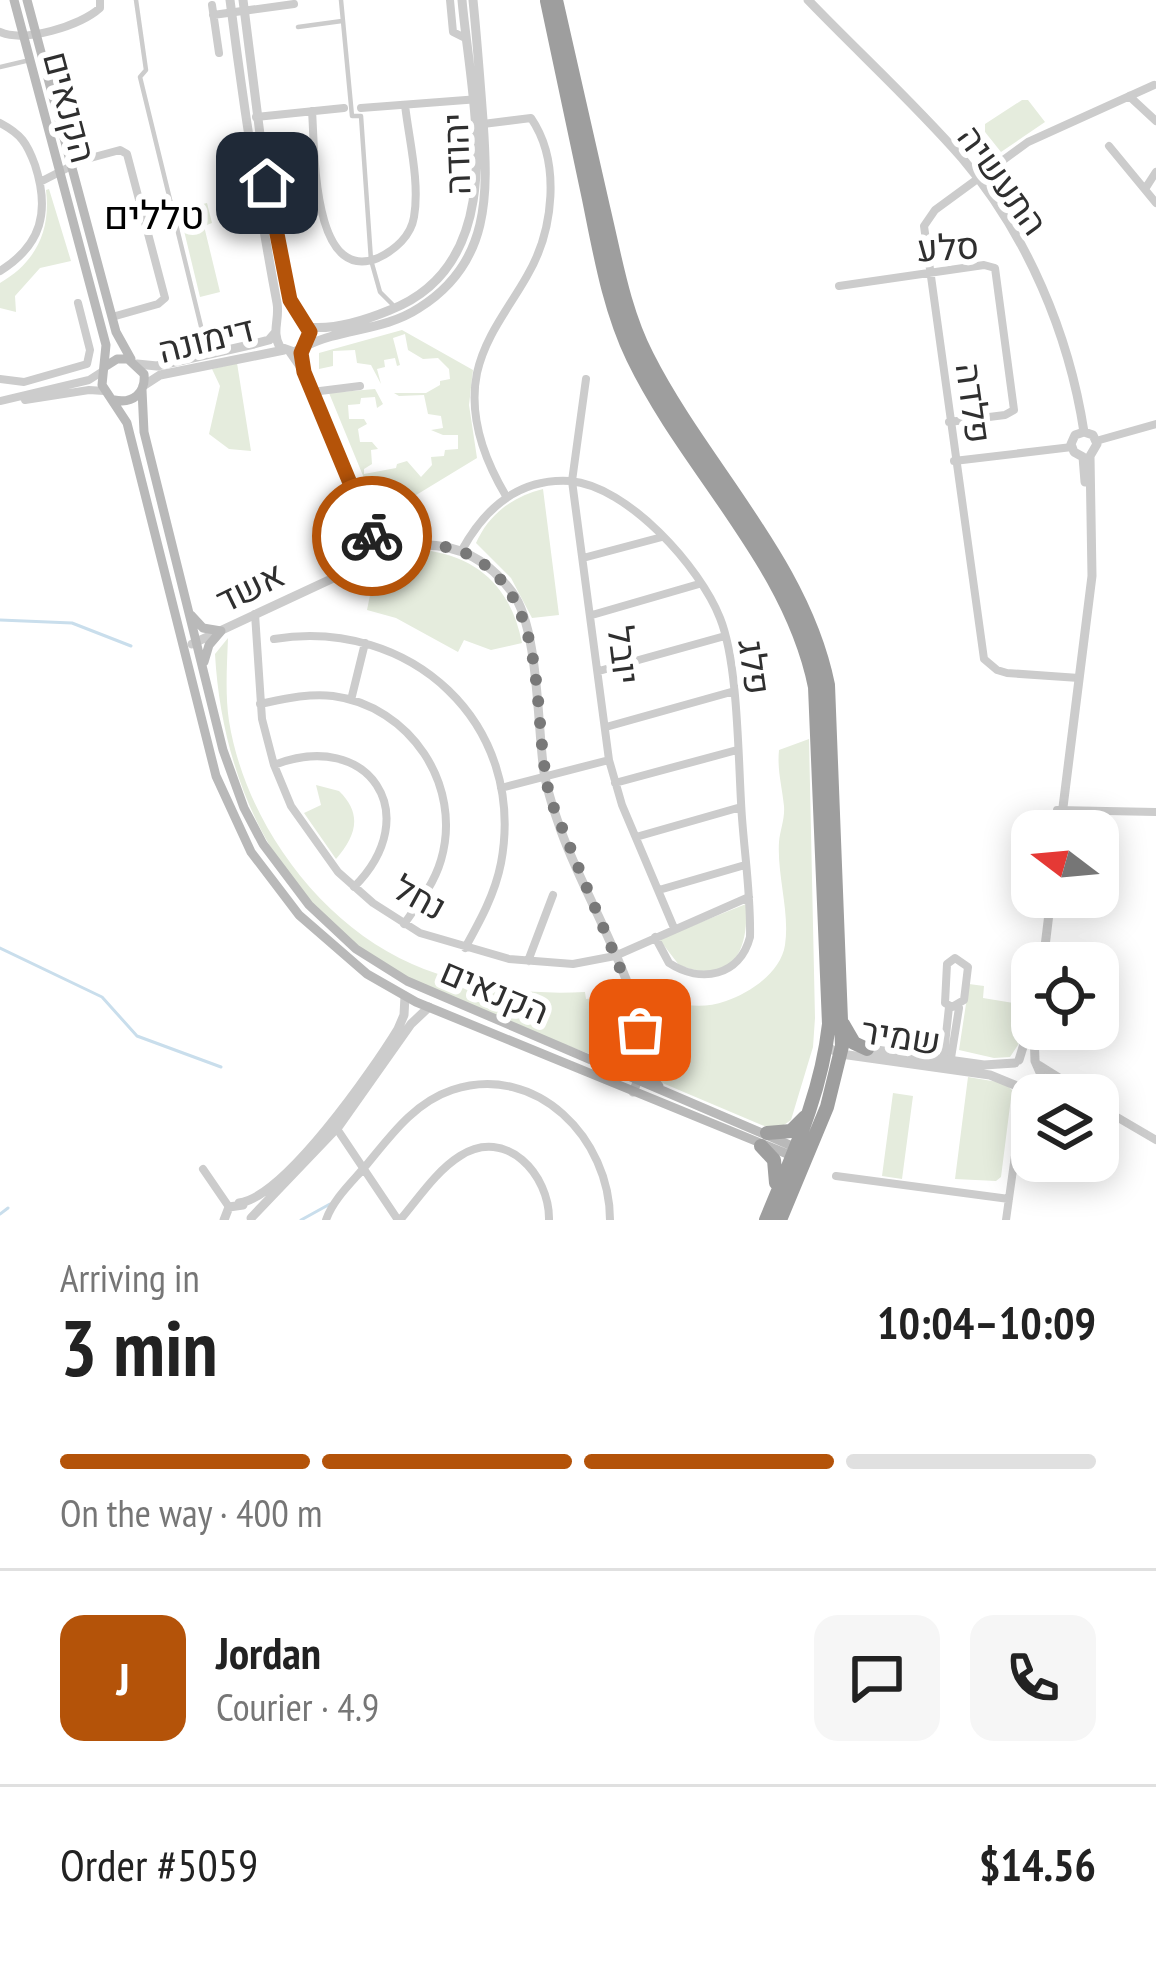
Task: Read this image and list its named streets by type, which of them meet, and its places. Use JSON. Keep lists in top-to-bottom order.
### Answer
{
  "streets": {
    "main road": ["הקנאים"],
    "street": [
      "יהודה",
      "התעשיה",
      "סלע",
      "דימונה",
      "פלדה",
      "אשד",
      "יובל",
      "פלג",
      "נחל",
      "שמיר"
    ]
  },
  "crossings": [
    ["הקנאים", "דימונה"],
    ["הקנאים", "אשד"],
    ["יהודה", "דימונה"],
    ["התעשיה", "פלדה"],
    ["סלע", "פלדה"],
    ["אשד", "נחל"],
    ["יובל", "פלג"],
    ["יובל", "נחל"],
    ["פלג", "נחל"]
  ],
  "districts": ["טללים"],
  "north": "left",
  "page": {
    "heading": ["3 min", "Arriving in", "10:04–10:09"],
    "panel": [
      "Jordan",
      "Courier · 4.9",
      "Order #5059",
      "$14.56"
    ],
    "bar": "On the way · 400 m",
    "round": "J"
  }
}
